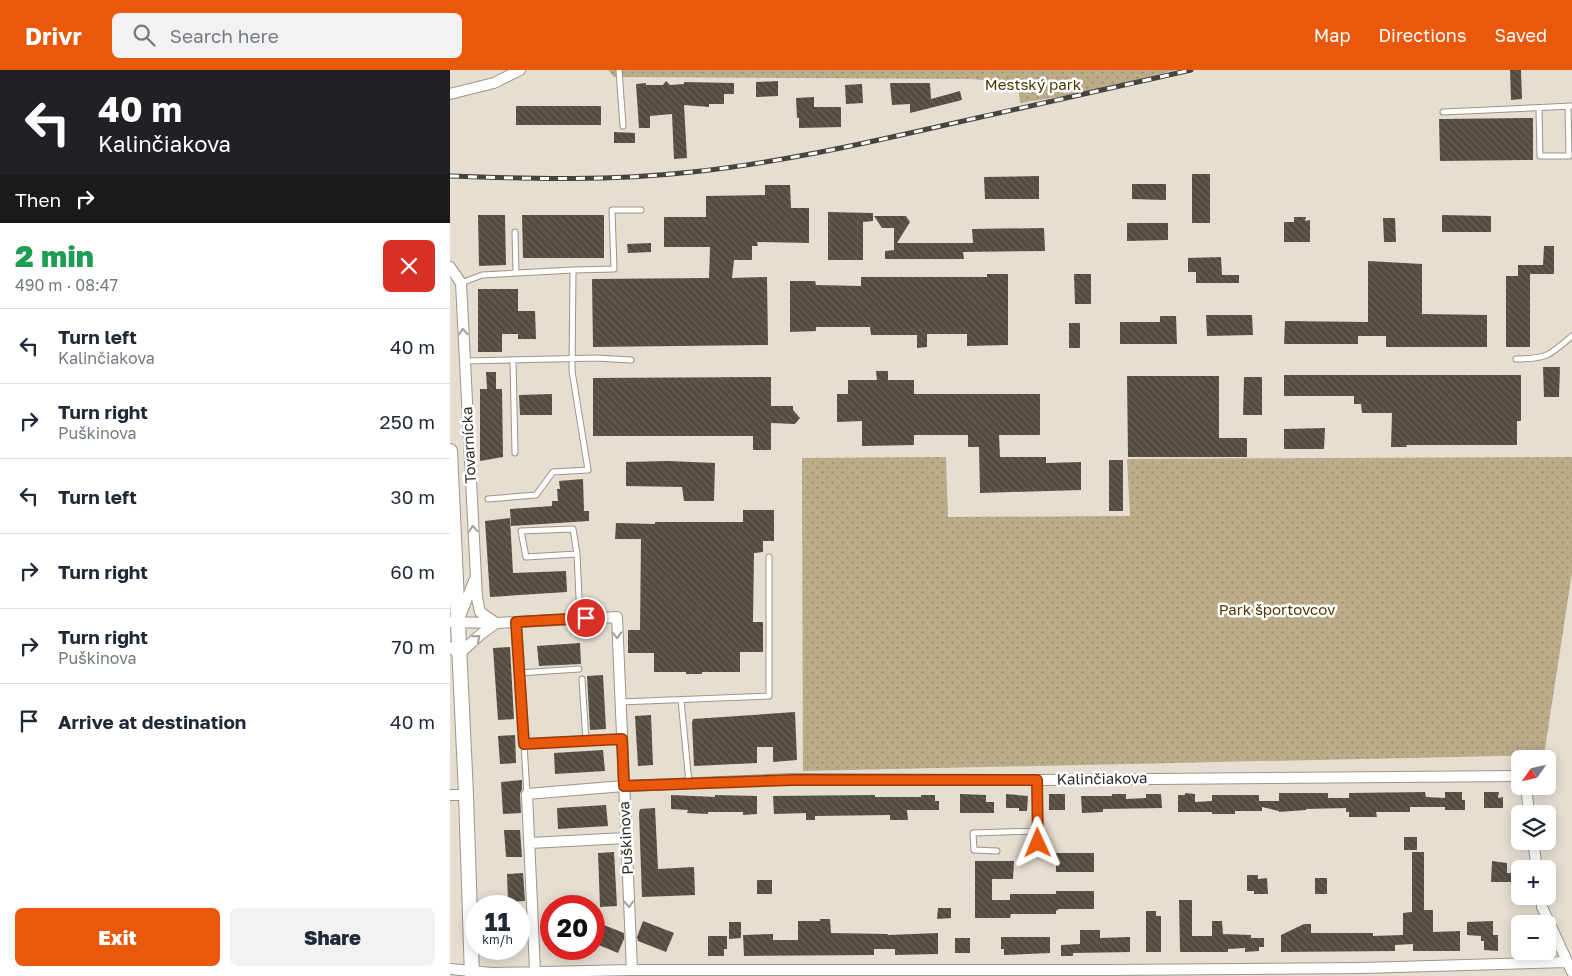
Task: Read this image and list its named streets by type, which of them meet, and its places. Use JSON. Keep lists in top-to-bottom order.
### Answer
{
  "streets": {
    "main road": ["Tovarnícka"],
    "street": ["Kalinčiakova", "Puškinova"]
  },
  "crossings": [
    ["Tovarnícka", "Puškinova"],
    ["Kalinčiakova", "Puškinova"]
  ],
  "one_way": ["Puškinova"],
  "parks": ["Mestský park", "Park športovcov"],
  "north": "bottom left",
  "page": {
    "header": "Drivr",
    "search": "Search here",
    "nav": ["Map", "Directions", "Saved"],
    "turn": ["40 m", "Kalinčiakova"],
    "then": "Then",
    "heading": ["2 min", "490 m · 08:47"],
    "list": [
      {
        "name": "Turn left",
        "note": "Kalinčiakova",
        "value": "40 m"
      },
      {
        "name": "Turn right",
        "note": "Puškinova",
        "value": "250 m"
      },
      {
        "name": "Turn left",
        "value": "30 m"
      },
      {
        "name": "Turn right",
        "value": "60 m"
      },
      {
        "name": "Turn right",
        "note": "Puškinova",
        "value": "70 m"
      },
      {
        "name": "Arrive at destination",
        "value": "40 m"
      }
    ],
    "map_buttons": ["+", "−"],
    "speed": "11 km/h",
    "limit": "20",
    "buttons": ["Exit", "Share"]
  }
}
